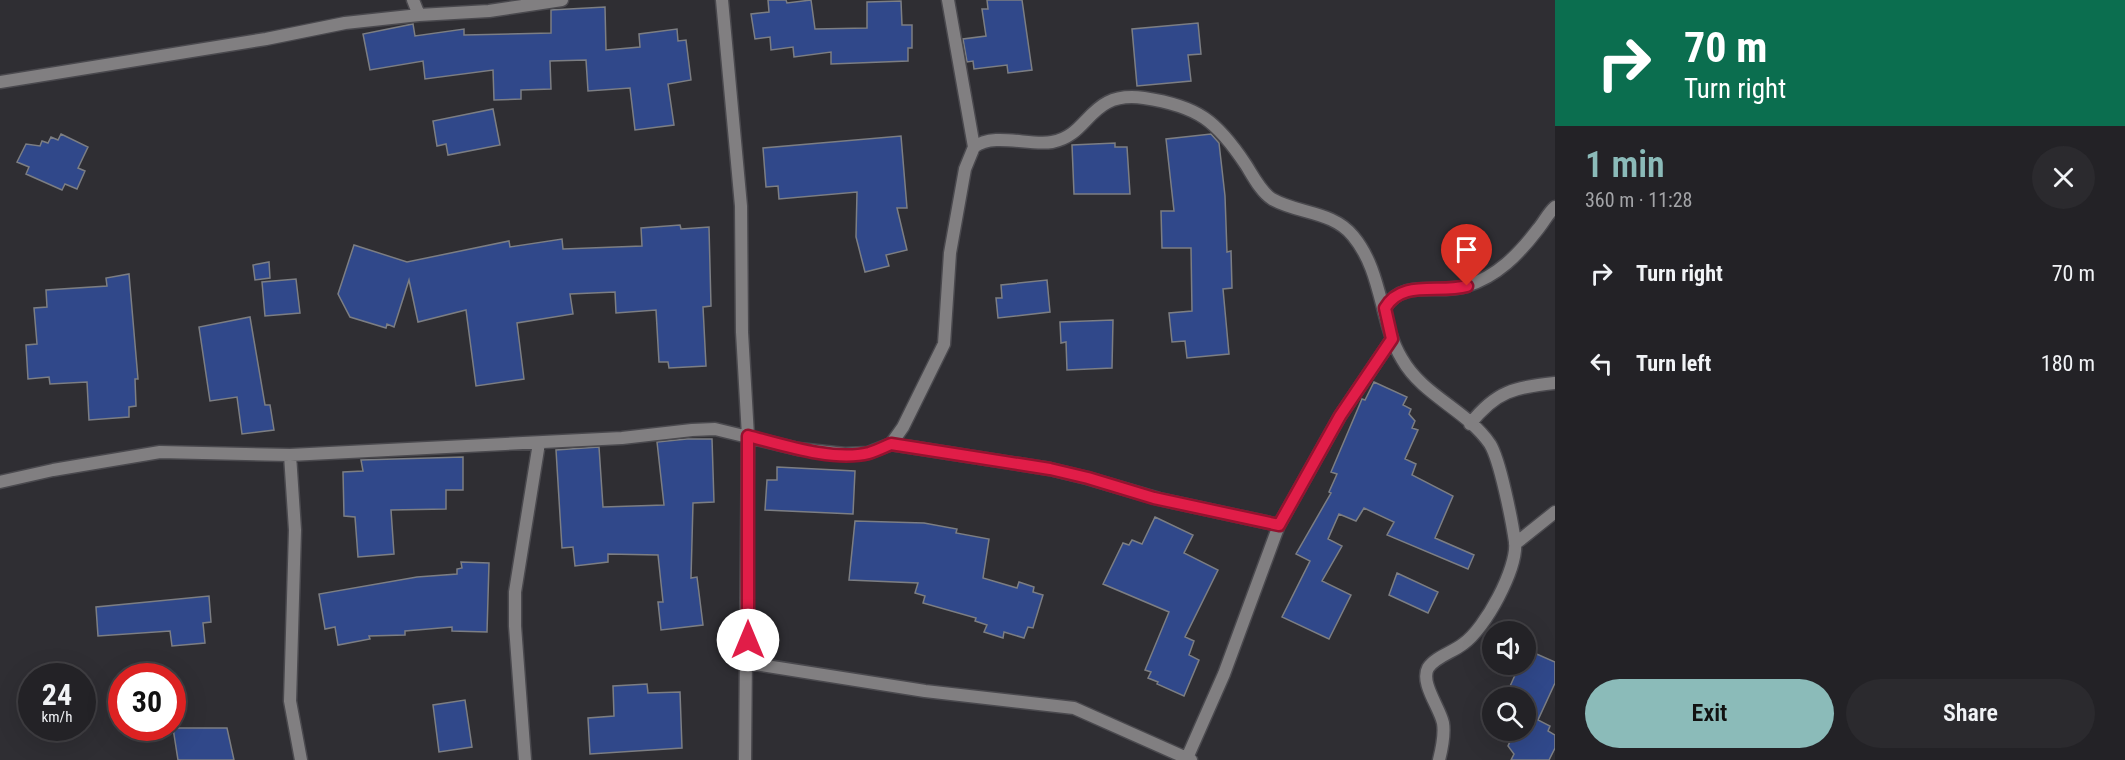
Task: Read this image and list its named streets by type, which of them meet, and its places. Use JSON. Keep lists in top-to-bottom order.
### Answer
{
  "page": {
    "turn": ["70 m", "Turn right"],
    "heading": ["1 min", "360 m · 11:28"],
    "list": [
      {
        "name": "Turn right",
        "value": "70 m"
      },
      {
        "name": "Turn left",
        "value": "180 m"
      }
    ],
    "speed": "24 km/h",
    "limit": "30",
    "buttons": ["Exit", "Share"]
  }
}
